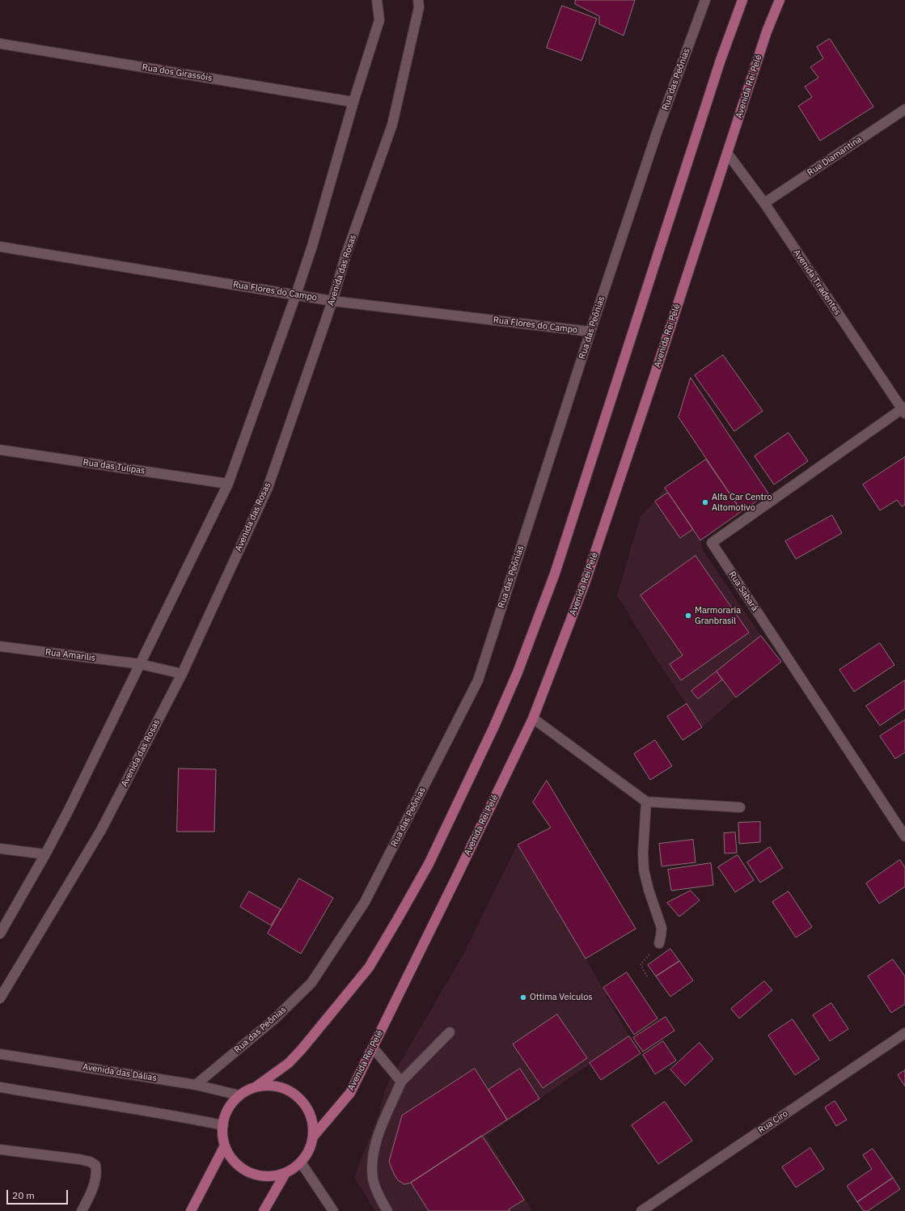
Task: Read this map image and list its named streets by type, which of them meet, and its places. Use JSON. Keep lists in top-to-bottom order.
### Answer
{
  "streets": {
    "main road": ["Avenida Rei Pelé"],
    "street": [
      "Rua dos Girassóis",
      "Rua das Peônias",
      "Rua Diamantina",
      "Avenida das Rosas",
      "Avenida Tiradentes",
      "Rua Flores do Campo",
      "Rua das Tulipas",
      "Rua Sabará",
      "Rua Amarílis",
      "Avenida das Dálias",
      "Rua Ciro"
    ]
  },
  "crossings": [
    ["Rua das Peônias", "Rua Flores do Campo"],
    ["Rua das Peônias", "Avenida das Dálias"],
    ["Avenida Rei Pelé", "Avenida Tiradentes"],
    ["Avenida Rei Pelé", "Avenida das Dálias"],
    ["Rua Diamantina", "Avenida Tiradentes"],
    ["Avenida das Rosas", "Rua Flores do Campo"],
    ["Avenida das Rosas", "Rua Amarílis"],
    ["Avenida Tiradentes", "Rua Sabará"]
  ],
  "places": ["Alfa Car Centro Altomotivo", "Marmoraria Granbrasil", "Ottima Veículos"],
  "scale_bar": "20 m"
}
